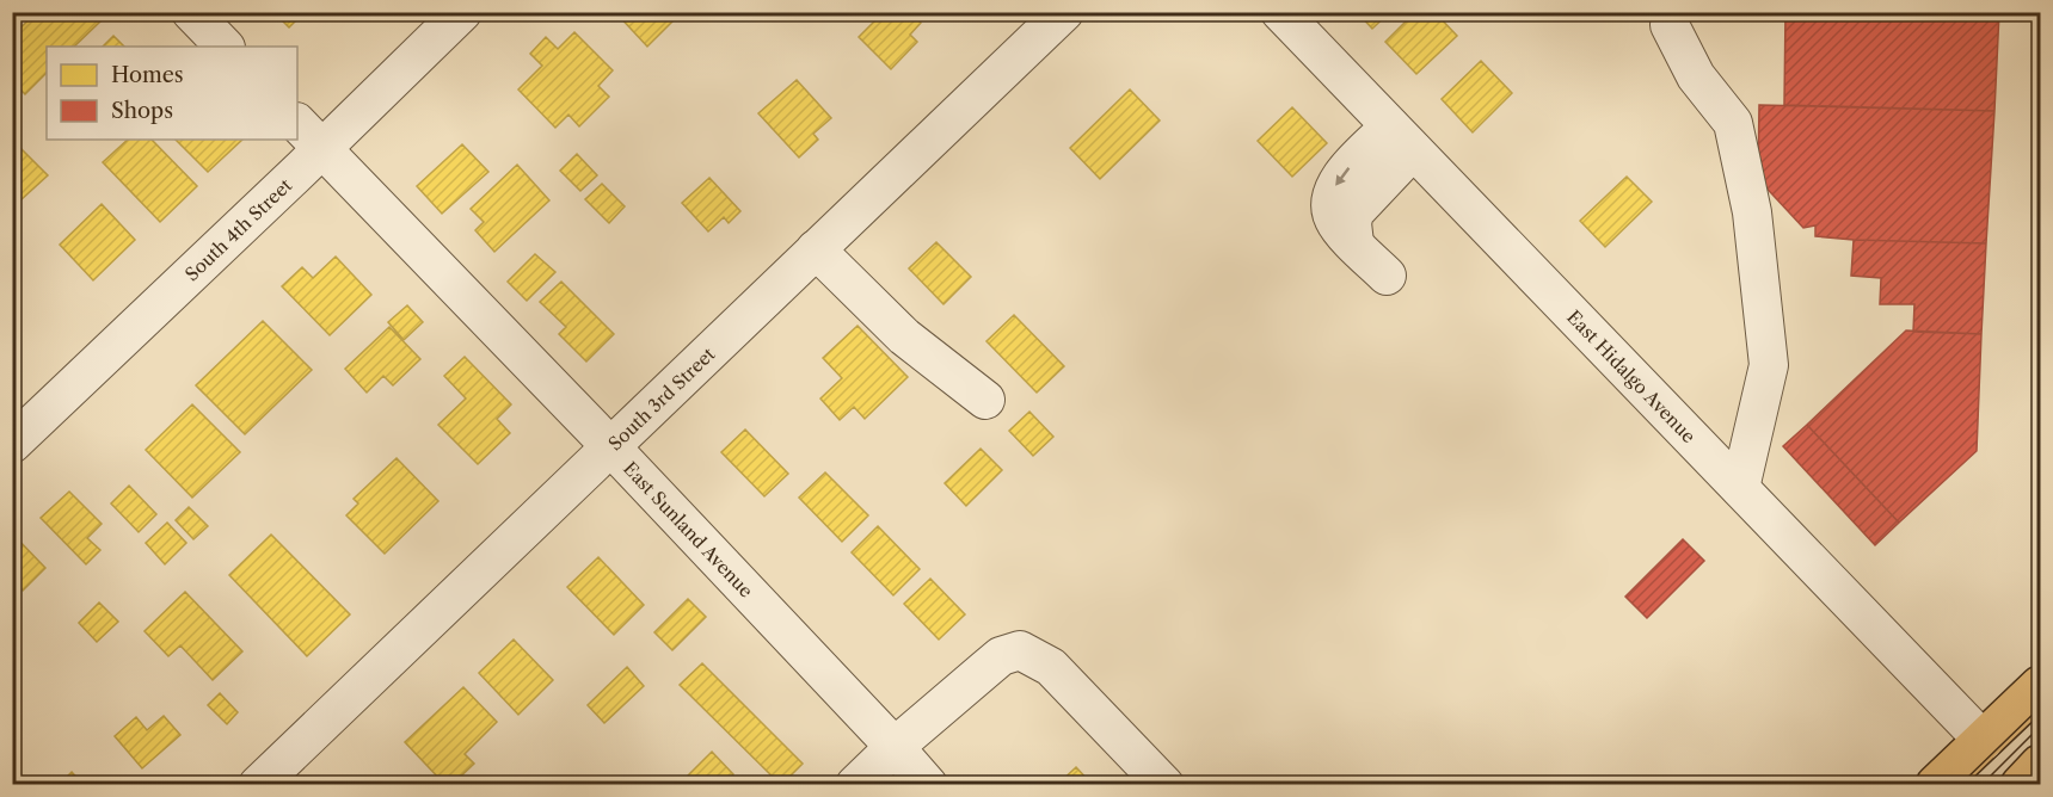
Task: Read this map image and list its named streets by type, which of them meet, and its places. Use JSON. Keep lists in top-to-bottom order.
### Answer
{
  "streets": {
    "street": [
      "South 4th Street",
      "East Hidalgo Avenue",
      "South 3rd Street",
      "East Sunland Avenue"
    ]
  },
  "crossings": [
    ["South 4th Street", "East Sunland Avenue"],
    ["South 3rd Street", "East Sunland Avenue"]
  ],
  "legend": ["Homes", "Shops"]
}
